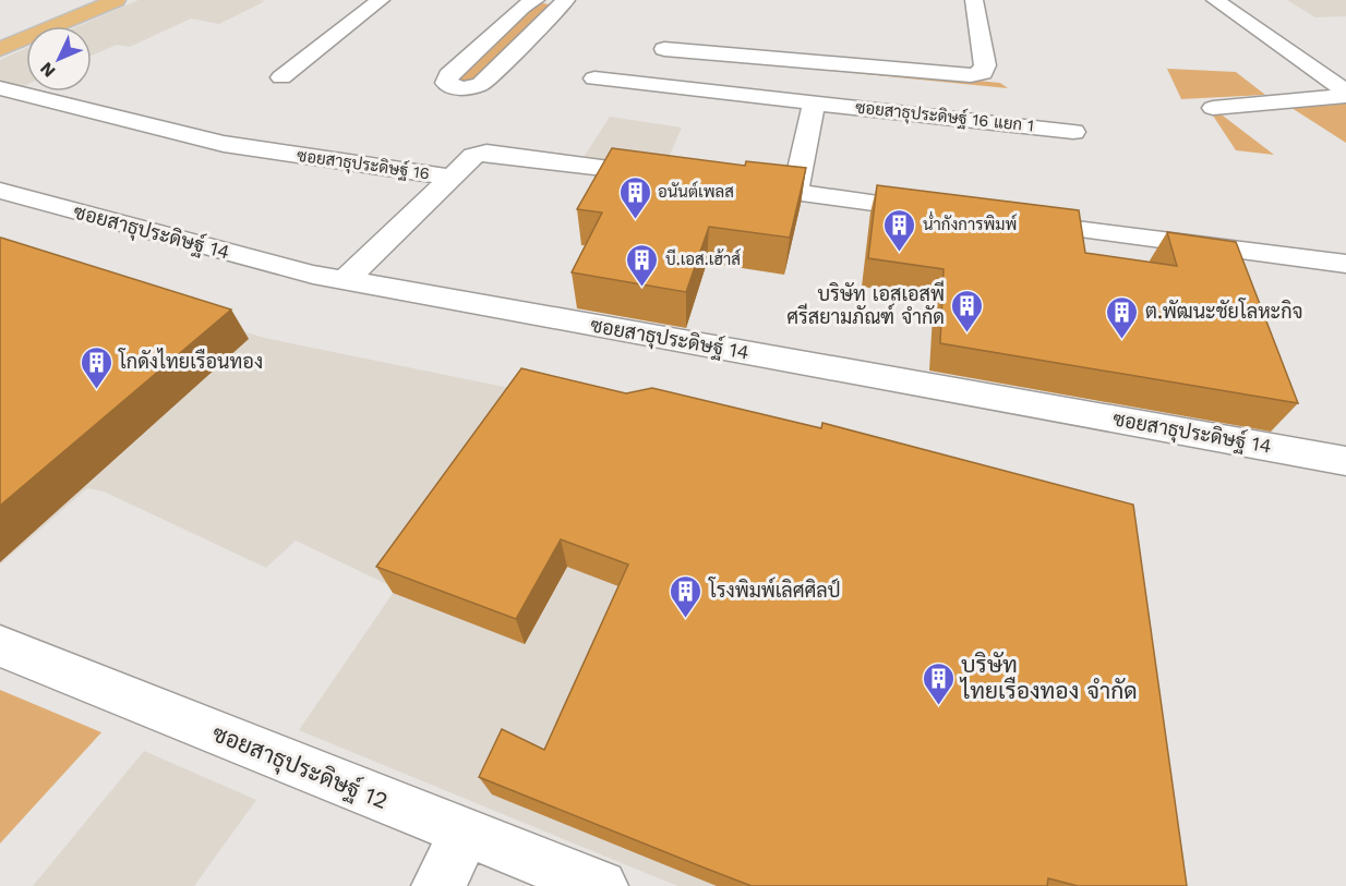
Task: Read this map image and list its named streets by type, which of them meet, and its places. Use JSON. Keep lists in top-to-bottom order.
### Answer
{
  "streets": {
    "street": [
      "ซอยสาธุประดิษฐ์ 16 แยก 1",
      "ซอยสาธุประดิษฐ์ 16",
      "ซอยสาธุประดิษฐ์ 14",
      "ซอยสาธุประดิษฐ์ 12"
    ]
  },
  "places": {
    "building": [
      "อนันต์เพลส",
      "น่ำกังการพิมพ์",
      "บี.เอส.เฮ้าส์",
      "บริษัท เอสเอสพี ศรีสยามภัณฑ์ จำกัด",
      "ต.พัฒนะชัยโลหะกิจ",
      "โกดังไทยเรือนทอง",
      "โรงพิมพ์เลิศศิลป์",
      "บริษัท ไทยเรืองทอง จำกัด"
    ]
  },
  "north": "bottom left"
}
